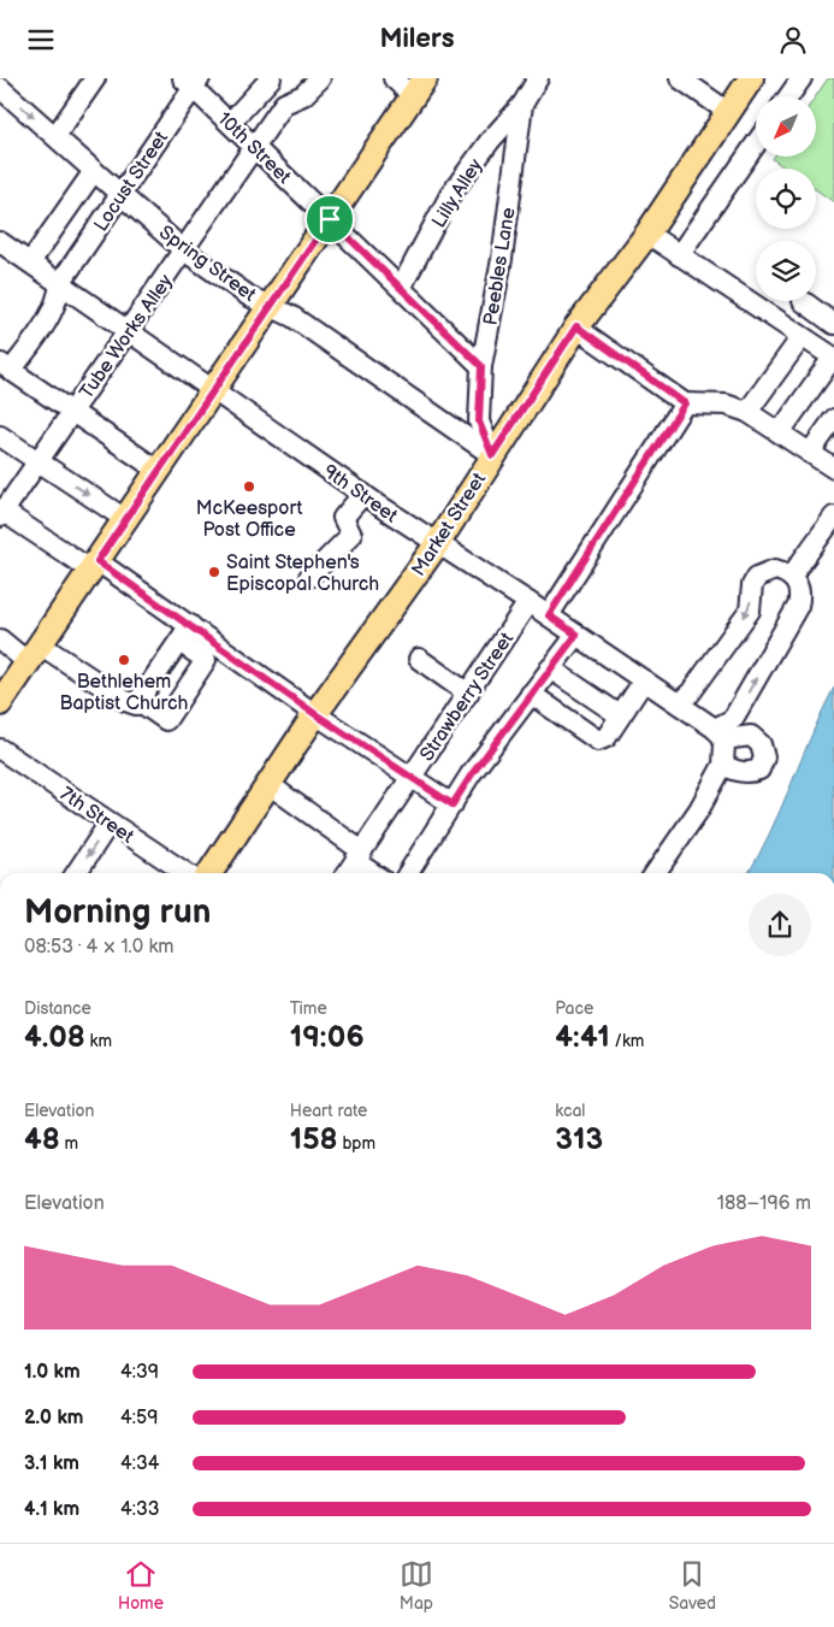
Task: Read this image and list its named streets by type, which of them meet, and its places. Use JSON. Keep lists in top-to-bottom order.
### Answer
{
  "streets": {
    "main road": ["Market Street"],
    "street": [
      "10th Street",
      "Locust Street",
      "Lilly Alley",
      "Spring Street",
      "Peebles Lane",
      "Tube Works Alley",
      "9th Street",
      "Strawberry Street",
      "7th Street"
    ]
  },
  "crossings": [
    ["10th Street", "Locust Street"],
    ["10th Street", "Lilly Alley"],
    ["10th Street", "Peebles Lane"],
    ["10th Street", "Tube Works Alley"],
    ["Locust Street", "Spring Street"],
    ["Locust Street", "9th Street"],
    ["Lilly Alley", "Peebles Lane"],
    ["Spring Street", "Peebles Lane"],
    ["Spring Street", "Tube Works Alley"],
    ["Spring Street", "Market Street"],
    ["Peebles Lane", "Market Street"],
    ["Tube Works Alley", "9th Street"],
    ["9th Street", "Market Street"],
    ["9th Street", "Strawberry Street"]
  ],
  "places": ["McKeesport Post Office", "Saint Stephen's Episcopal Church", "Bethlehem Baptist Church"],
  "north": "bottom left",
  "page": {
    "header": "Milers",
    "heading": ["Morning run", "08:53 · 4 × 1.0 km"],
    "stats": [
      ["Distance", "4.08 km"],
      ["Time", "19:06"],
      ["Pace", "4:41 /km"],
      ["Elevation", "48 m"],
      ["Heart rate", "158 bpm"],
      ["kcal", "313"]
    ],
    "chart": ["Elevation", "188–196 m"],
    "list": [
      {
        "name": "1.0 km",
        "note": "4:39"
      },
      {
        "name": "2.0 km",
        "note": "4:59"
      },
      {
        "name": "3.1 km",
        "note": "4:34"
      },
      {
        "name": "4.1 km",
        "note": "4:33"
      }
    ],
    "tabs": ["Home", "Map", "Saved"]
  }
}
